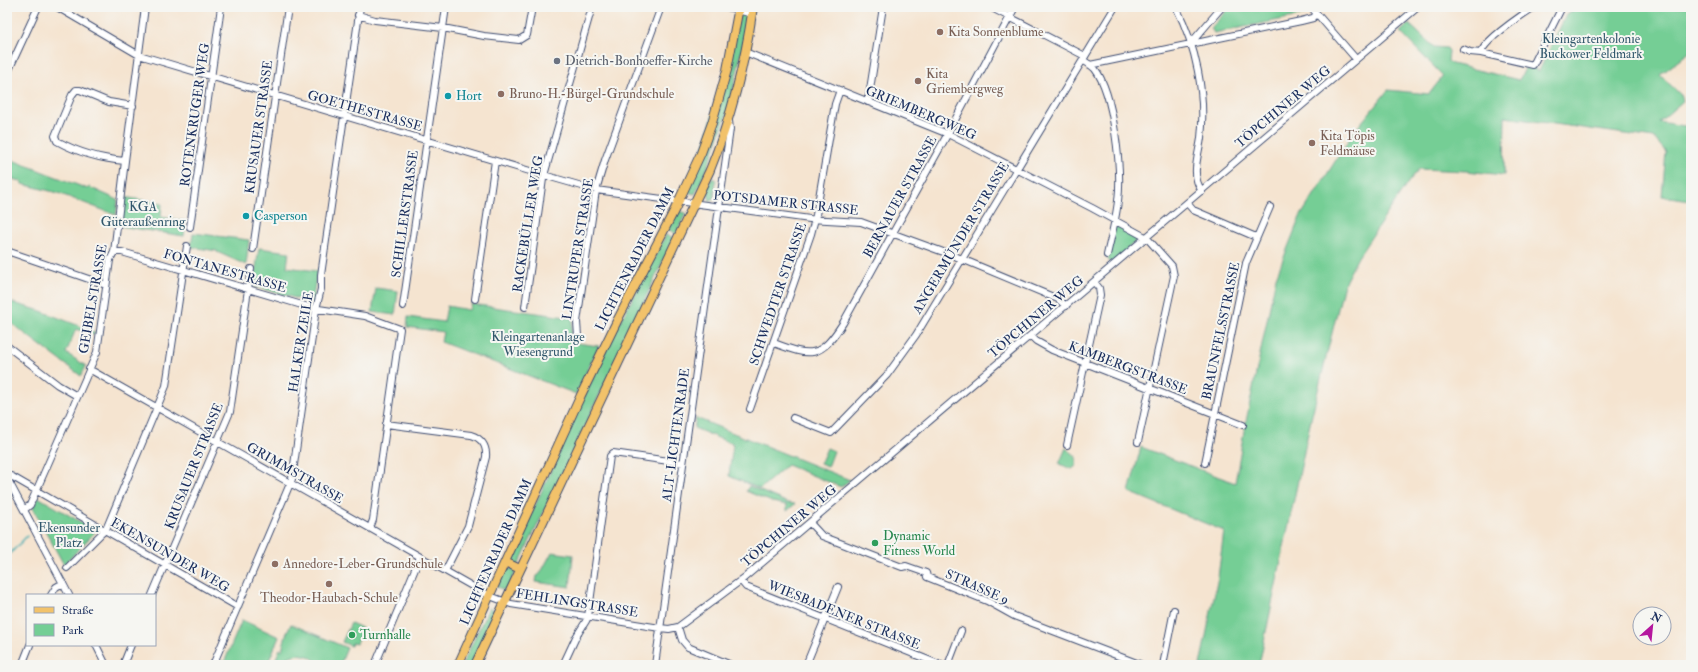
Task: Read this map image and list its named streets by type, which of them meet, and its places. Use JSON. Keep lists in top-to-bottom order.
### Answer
{
  "streets": {
    "main road": ["LICHTENRADER DAMM"],
    "street": [
      "TÖPCHINER WEG",
      "GOETHESTRASSE",
      "GRIEMBERGWEG",
      "ROTENKRUGER WEG",
      "KRUSAUER STRASSE",
      "BERNAUER STRASSE",
      "POTSDAMER STRASSE",
      "SCHILLERSTRASSE",
      "RACKEBÜLLER WEG",
      "ANGERMÜNDER STRASSE",
      "LINTRUPER STRASSE",
      "FONTANESTRASSE",
      "SCHWEDTER STRASSE",
      "GEIBELSTRASSE",
      "BRAUNFELSSTRASSE",
      "HALKER ZEILE",
      "KAMBERGSTRASSE",
      "ALT-LICHTENRADE",
      "GRIMMSTRASSE",
      "EKENSUNDER WEG",
      "STRASSE 9",
      "FEHLINGSTRASSE",
      "WIESBADENER STRASSE"
    ]
  },
  "crossings": [
    ["TÖPCHINER WEG", "GRIEMBERGWEG"],
    ["TÖPCHINER WEG", "POTSDAMER STRASSE"],
    ["TÖPCHINER WEG", "KAMBERGSTRASSE"],
    ["TÖPCHINER WEG", "STRASSE 9"],
    ["TÖPCHINER WEG", "WIESBADENER STRASSE"],
    ["GOETHESTRASSE", "ROTENKRUGER WEG"],
    ["GOETHESTRASSE", "KRUSAUER STRASSE"],
    ["GOETHESTRASSE", "POTSDAMER STRASSE"],
    ["GOETHESTRASSE", "SCHILLERSTRASSE"],
    ["GOETHESTRASSE", "RACKEBÜLLER WEG"],
    ["GOETHESTRASSE", "LINTRUPER STRASSE"],
    ["GOETHESTRASSE", "LICHTENRADER DAMM"],
    ["GOETHESTRASSE", "GEIBELSTRASSE"],
    ["GOETHESTRASSE", "HALKER ZEILE"],
    ["GRIEMBERGWEG", "BERNAUER STRASSE"],
    ["GRIEMBERGWEG", "ANGERMÜNDER STRASSE"],
    ["GRIEMBERGWEG", "LICHTENRADER DAMM"],
    ["GRIEMBERGWEG", "SCHWEDTER STRASSE"],
    ["GRIEMBERGWEG", "KAMBERGSTRASSE"],
    ["KRUSAUER STRASSE", "FONTANESTRASSE"],
    ["KRUSAUER STRASSE", "GRIMMSTRASSE"],
    ["KRUSAUER STRASSE", "EKENSUNDER WEG"],
    ["BERNAUER STRASSE", "POTSDAMER STRASSE"],
    ["BERNAUER STRASSE", "SCHWEDTER STRASSE"],
    ["POTSDAMER STRASSE", "ANGERMÜNDER STRASSE"],
    ["POTSDAMER STRASSE", "LICHTENRADER DAMM"],
    ["POTSDAMER STRASSE", "SCHWEDTER STRASSE"],
    ["POTSDAMER STRASSE", "ALT-LICHTENRADE"],
    ["LICHTENRADER DAMM", "ALT-LICHTENRADE"],
    ["LICHTENRADER DAMM", "GRIMMSTRASSE"],
    ["LICHTENRADER DAMM", "FEHLINGSTRASSE"],
    ["FONTANESTRASSE", "GEIBELSTRASSE"],
    ["FONTANESTRASSE", "HALKER ZEILE"],
    ["GEIBELSTRASSE", "GRIMMSTRASSE"],
    ["GEIBELSTRASSE", "EKENSUNDER WEG"],
    ["BRAUNFELSSTRASSE", "KAMBERGSTRASSE"],
    ["HALKER ZEILE", "GRIMMSTRASSE"],
    ["HALKER ZEILE", "EKENSUNDER WEG"],
    ["ALT-LICHTENRADE", "FEHLINGSTRASSE"],
    ["GRIMMSTRASSE", "FEHLINGSTRASSE"]
  ],
  "parks": [
    "Kleingartenkolonie Buckower Feldmark",
    "KGA Güteraußenring",
    "Kleingartenanlage Wiesengrund",
    "Ekensunder Platz"
  ],
  "places": [
    "Kita Sonnenblume",
    "Dietrich-Bonhoeffer-Kirche",
    "Kita Griembergweg",
    "Bruno-H.-Bürgel-Grundschule",
    "Hort",
    "Kita Töpis Feldmäuse",
    "Casperson",
    "Dynamic Fitness World",
    "Annedore-Leber-Grundschule",
    "Theodor-Haubach-Schule",
    "Turnhalle"
  ],
  "legend": ["Straße", "Park"],
  "north": "top right"
}
